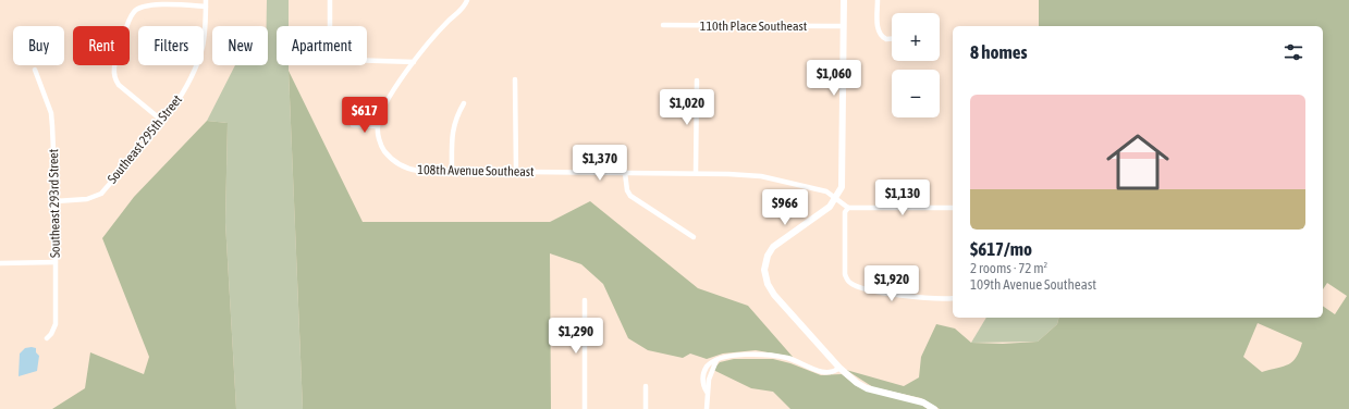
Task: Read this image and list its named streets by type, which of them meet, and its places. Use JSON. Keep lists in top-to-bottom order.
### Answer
{
  "streets": {
    "street": [
      "110th Place Southeast",
      "Southeast 295th Street",
      "108th Avenue Southeast",
      "Southeast 293rd Street"
    ]
  },
  "crossings": [
    ["Southeast 295th Street", "Southeast 293rd Street"]
  ],
  "page": {
    "map_buttons": ["+", "−"],
    "chip": [
      "Buy",
      "Rent",
      "Filters",
      "New",
      "Apartment"
    ],
    "heading": "8 homes",
    "price": [
      "$1,060",
      "$1,020",
      "$617",
      "$1,370",
      "$1,130",
      "$966",
      "$1,920",
      "$1,290"
    ],
    "list": [
      {
        "name": "$617/mo",
        "note": "2 rooms · 72 m² · 109th Avenue Southeast"
      }
    ]
  }
}
